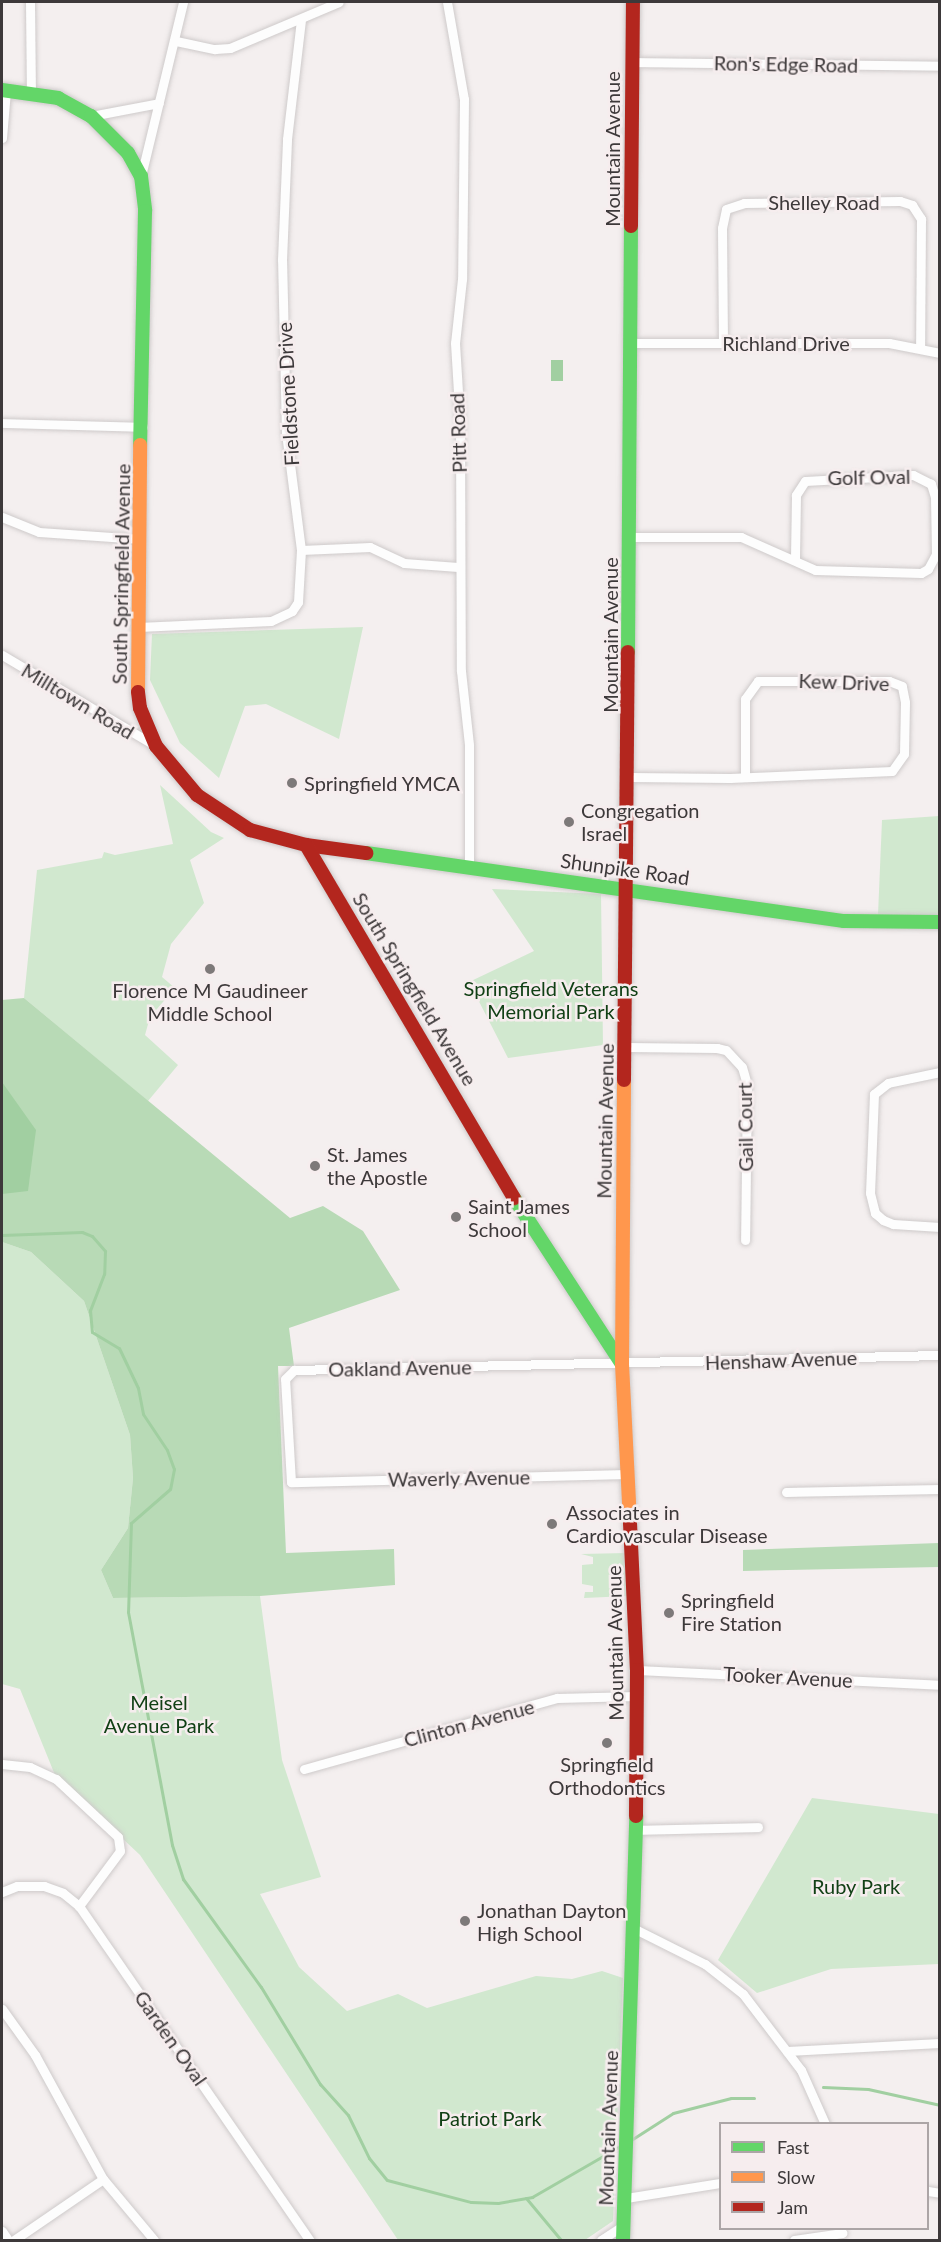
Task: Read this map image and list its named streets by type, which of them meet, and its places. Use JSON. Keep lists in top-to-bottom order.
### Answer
{
  "streets": {
    "street": [
      "Ron's Edge Road",
      "Mountain Avenue",
      "Shelley Road",
      "Richland Drive",
      "Fieldstone Drive",
      "Pitt Road",
      "Golf Oval",
      "South Springfield Avenue",
      "Kew Drive",
      "Milltown Road",
      "Shunpike Road",
      "Gail Court",
      "Henshaw Avenue",
      "Oakland Avenue",
      "Waverly Avenue",
      "Tooker Avenue",
      "Clinton Avenue",
      "Garden Oval"
    ]
  },
  "crossings": [
    ["Ron's Edge Road", "Mountain Avenue"],
    ["Mountain Avenue", "Richland Drive"],
    ["Mountain Avenue", "Golf Oval"],
    ["Mountain Avenue", "South Springfield Avenue"],
    ["Mountain Avenue", "Kew Drive"],
    ["Mountain Avenue", "Shunpike Road"],
    ["Mountain Avenue", "Gail Court"],
    ["Mountain Avenue", "Henshaw Avenue"],
    ["Mountain Avenue", "Oakland Avenue"],
    ["Mountain Avenue", "Waverly Avenue"],
    ["Mountain Avenue", "Tooker Avenue"],
    ["Mountain Avenue", "Clinton Avenue"],
    ["Shelley Road", "Richland Drive"],
    ["Fieldstone Drive", "South Springfield Avenue"],
    ["Pitt Road", "Shunpike Road"],
    ["South Springfield Avenue", "Milltown Road"],
    ["South Springfield Avenue", "Shunpike Road"],
    ["South Springfield Avenue", "Henshaw Avenue"],
    ["South Springfield Avenue", "Oakland Avenue"],
    ["Henshaw Avenue", "Oakland Avenue"],
    ["Oakland Avenue", "Waverly Avenue"]
  ],
  "parks": [
    "Springfield Veterans Memorial Park",
    "Meisel Avenue Park",
    "Ruby Park",
    "Patriot Park"
  ],
  "places": [
    "Springfield YMCA",
    "Congregation Israel",
    "Florence M Gaudineer Middle School",
    "St. James the Apostle",
    "Saint James School",
    "Associates in Cardiovascular Disease",
    "Springfield Fire Station",
    "Springfield Orthodontics",
    "Jonathan Dayton High School"
  ],
  "legend": ["Fast", "Slow", "Jam"]
}
